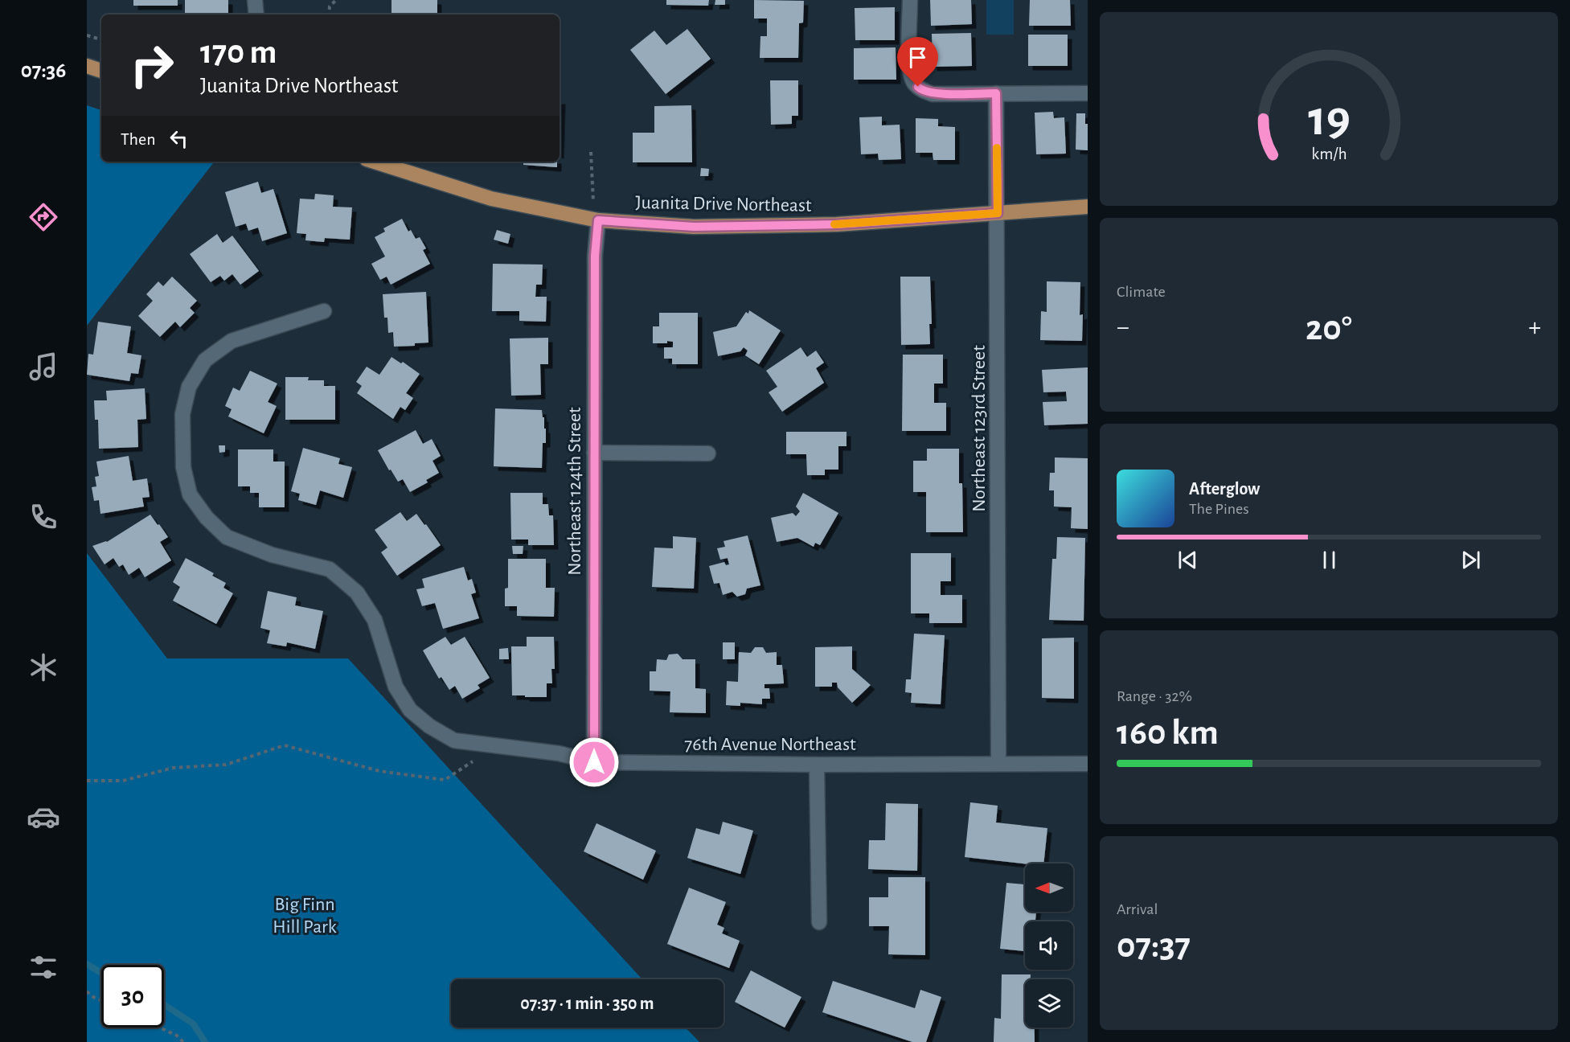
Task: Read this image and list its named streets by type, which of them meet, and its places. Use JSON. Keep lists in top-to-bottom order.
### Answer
{
  "streets": {
    "main road": ["Juanita Drive Northeast"],
    "street": ["Northeast 123rd Street", "Northeast 124th Street", "76th Avenue Northeast"]
  },
  "crossings": [
    ["Juanita Drive Northeast", "Northeast 123rd Street"],
    ["Juanita Drive Northeast", "Northeast 124th Street"],
    ["Northeast 123rd Street", "76th Avenue Northeast"],
    ["Northeast 124th Street", "76th Avenue Northeast"]
  ],
  "parks": ["Big Finn Hill Park"],
  "north": "left",
  "page": {
    "tabs": "07:36",
    "turn": ["170 m", "Juanita Drive Northeast"],
    "then": "Then",
    "tile": [
      "Climate",
      ["Range · 32%", "160 km"],
      ["Arrival", "07:37"]
    ],
    "heat": ["−", "20°", "+"],
    "song": ["Afterglow", "The Pines"],
    "limit": "30",
    "trip": "07:37 · 1 min · 350 m",
    "gauge": ["19", "km/h"]
  }
}
